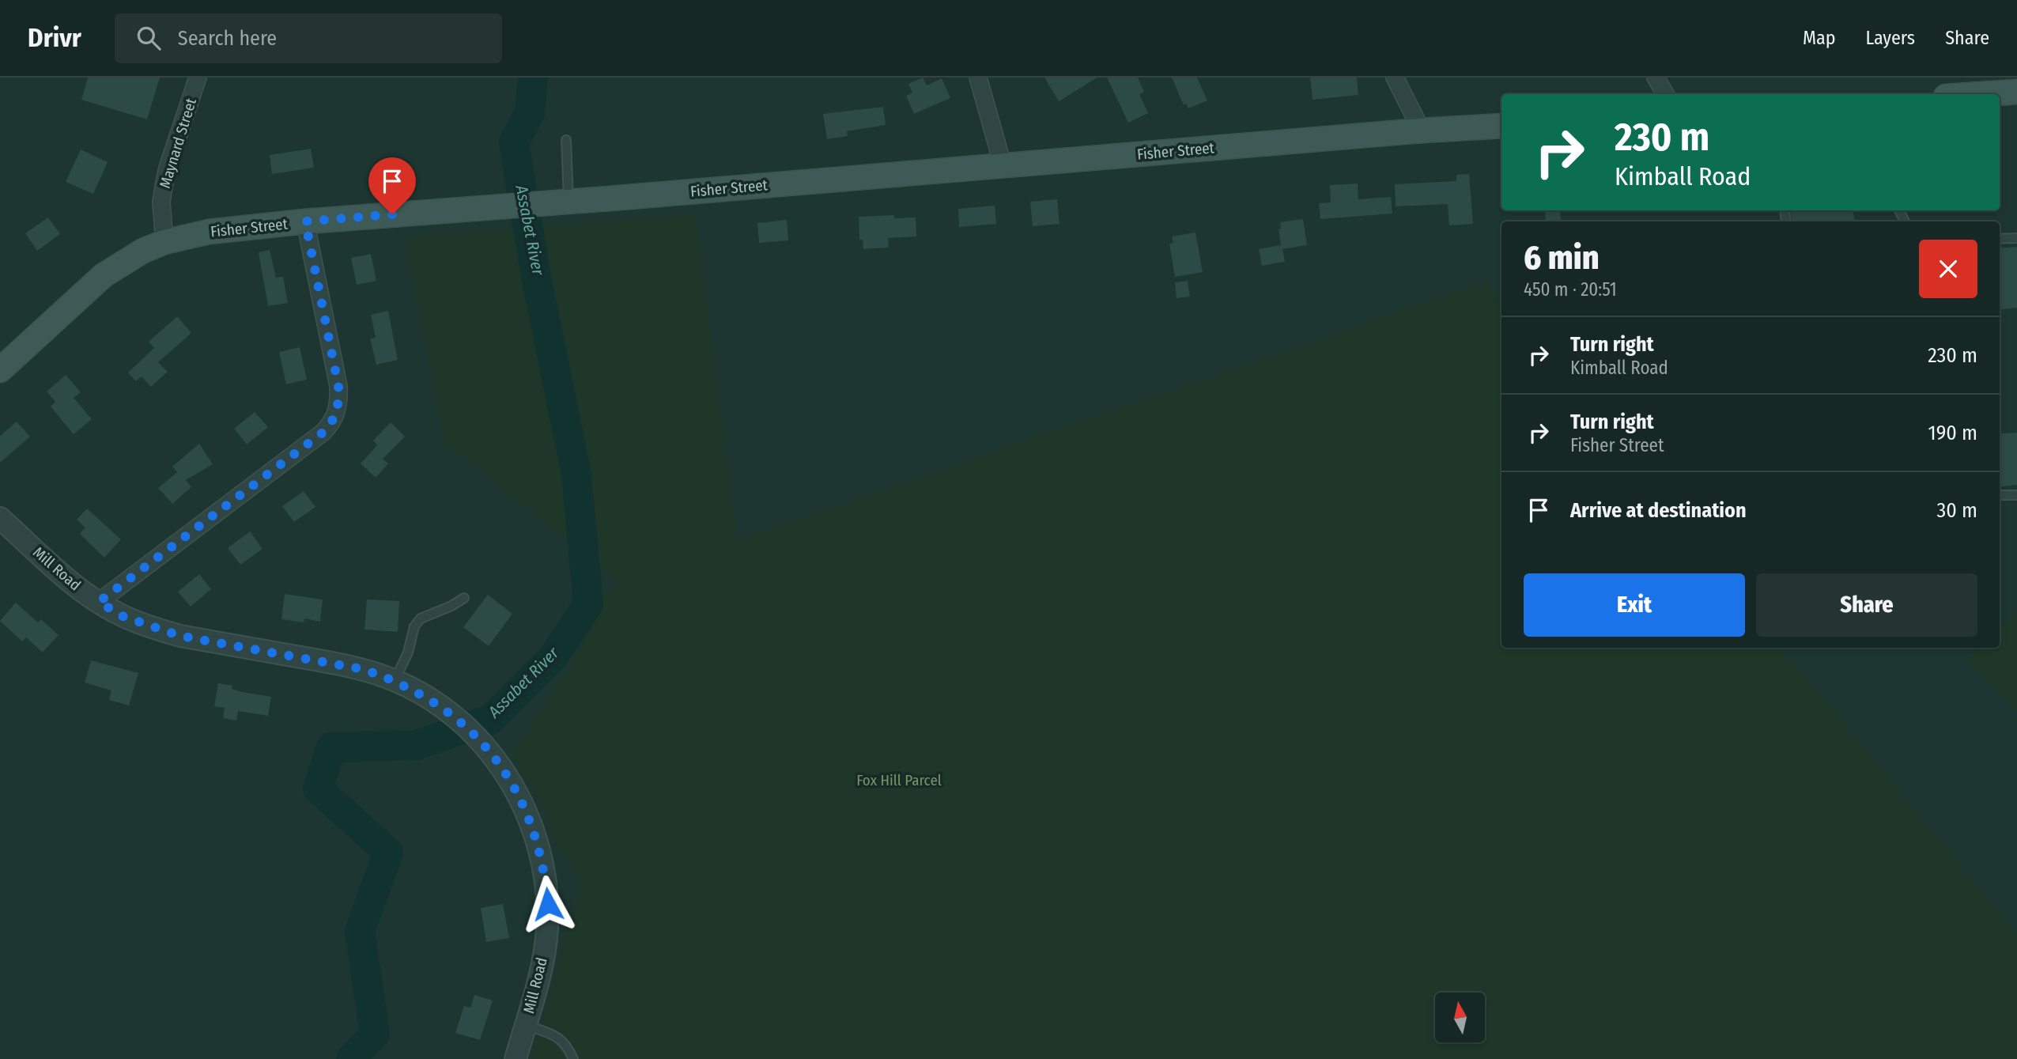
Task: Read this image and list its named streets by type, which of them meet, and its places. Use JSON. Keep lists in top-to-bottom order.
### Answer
{
  "streets": {
    "main road": ["Fisher Street"],
    "street": ["Maynard Street", "Mill Road"]
  },
  "crossings": [
    ["Maynard Street", "Fisher Street"]
  ],
  "water": ["Assabet River"],
  "parks": ["Fox Hill Parcel"],
  "north": "top",
  "page": {
    "header": "Drivr",
    "search": "Search here",
    "nav": ["Map", "Layers", "Share"],
    "turn": ["230 m", "Kimball Road"],
    "heading": ["6 min", "450 m · 20:51"],
    "list": [
      {
        "name": "Turn right",
        "note": "Kimball Road",
        "value": "230 m"
      },
      {
        "name": "Turn right",
        "note": "Fisher Street",
        "value": "190 m"
      },
      {
        "name": "Arrive at destination",
        "value": "30 m"
      }
    ],
    "buttons": ["Exit", "Share"]
  }
}
